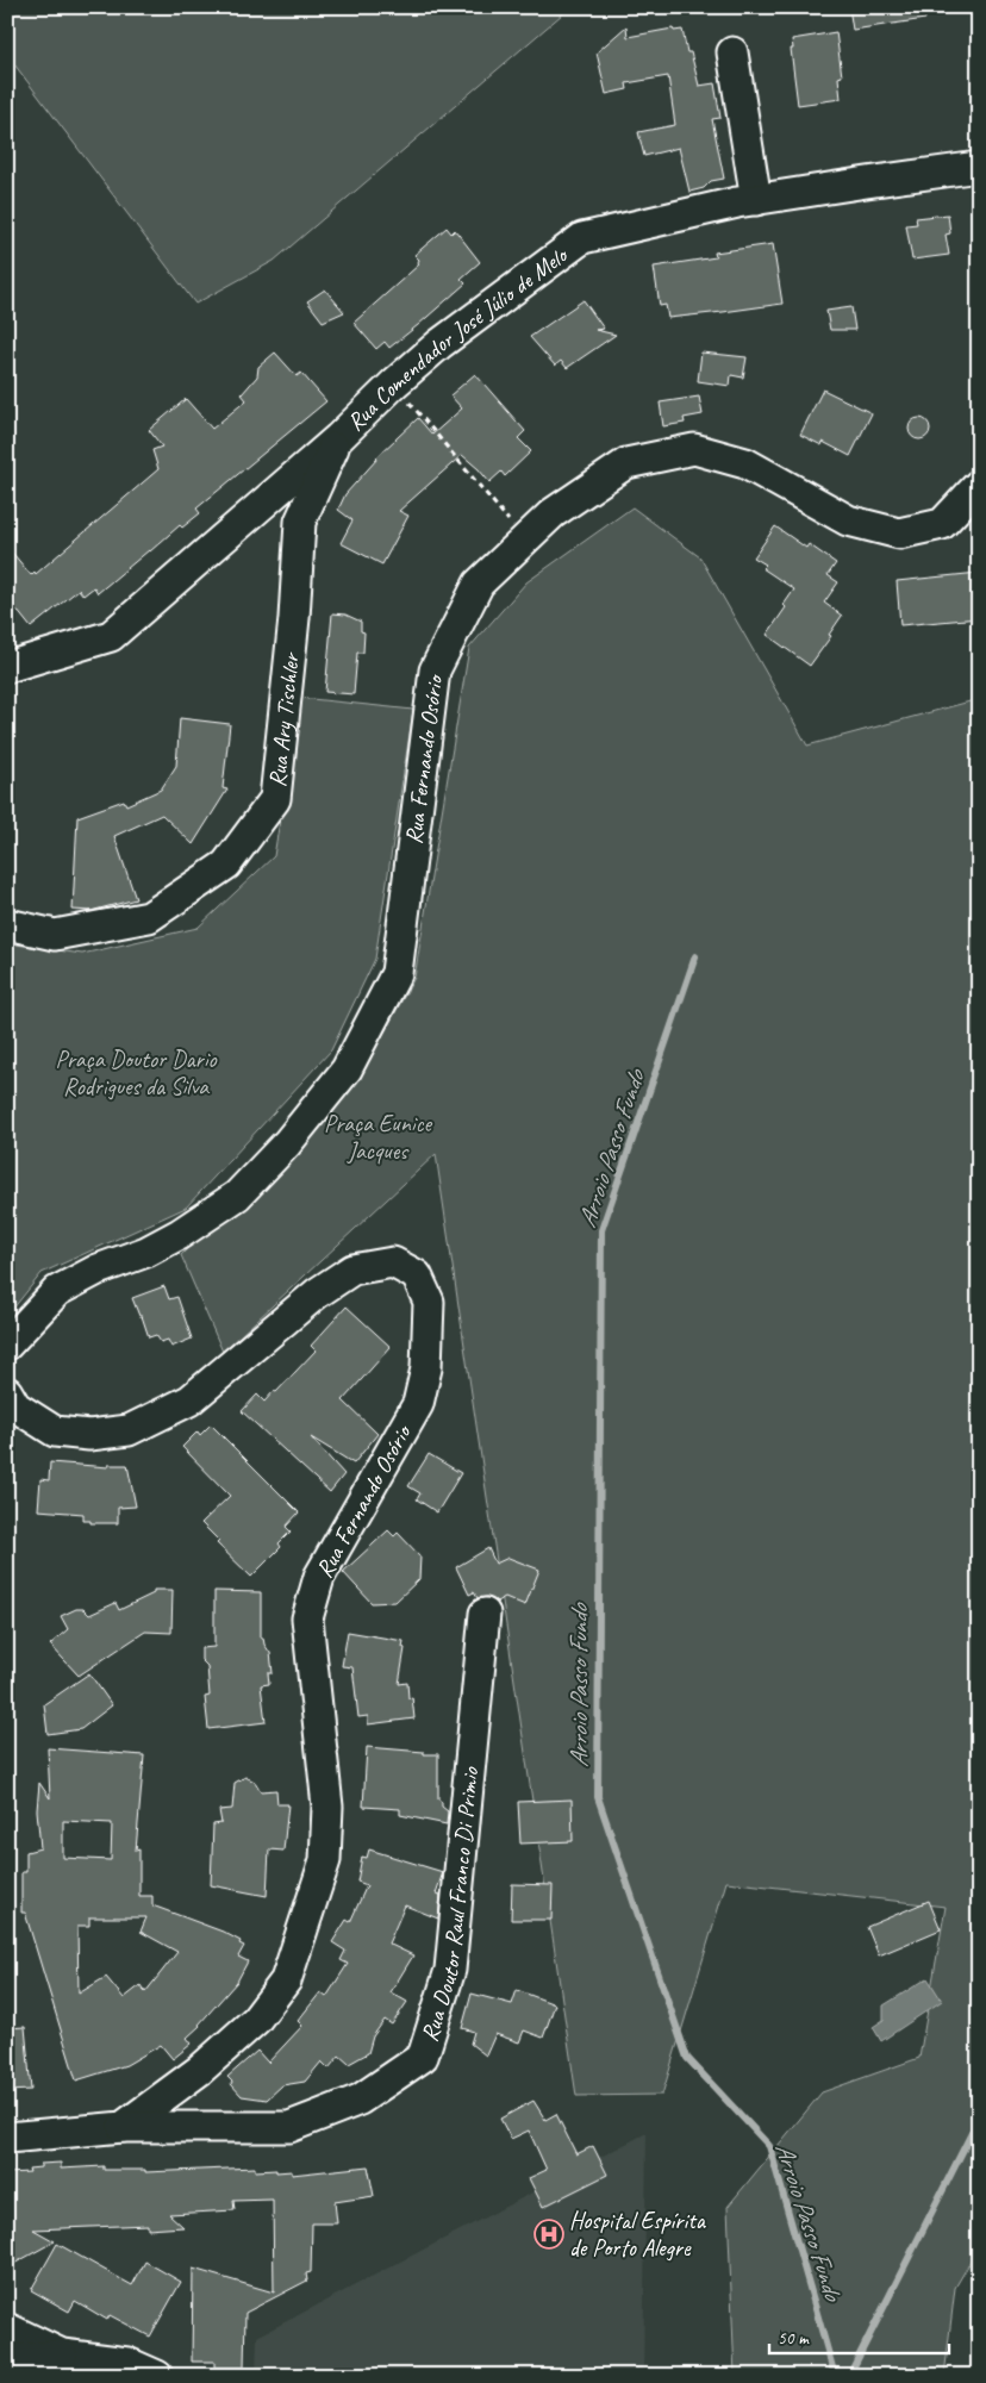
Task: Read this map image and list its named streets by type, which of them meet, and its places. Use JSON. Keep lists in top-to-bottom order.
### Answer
{
  "streets": {
    "street": [
      "Rua Comendador José Júlio de Melo",
      "Rua Ary Tischler",
      "Rua Fernando Osório",
      "Rua Doutor Raul Franco Di Primio"
    ]
  },
  "crossings": [
    ["Rua Comendador José Júlio de Melo", "Rua Ary Tischler"],
    ["Rua Fernando Osório", "Rua Doutor Raul Franco Di Primio"]
  ],
  "water": ["Arroio Passo Fundo"],
  "parks": ["Praça Doutor Dario Rodrigues da Silva", "Praça Eunice Jacques"],
  "places": {
    "hospital": ["Hospital Espírita de Porto Alegre"]
  },
  "scale_bar": "50 m"
}
